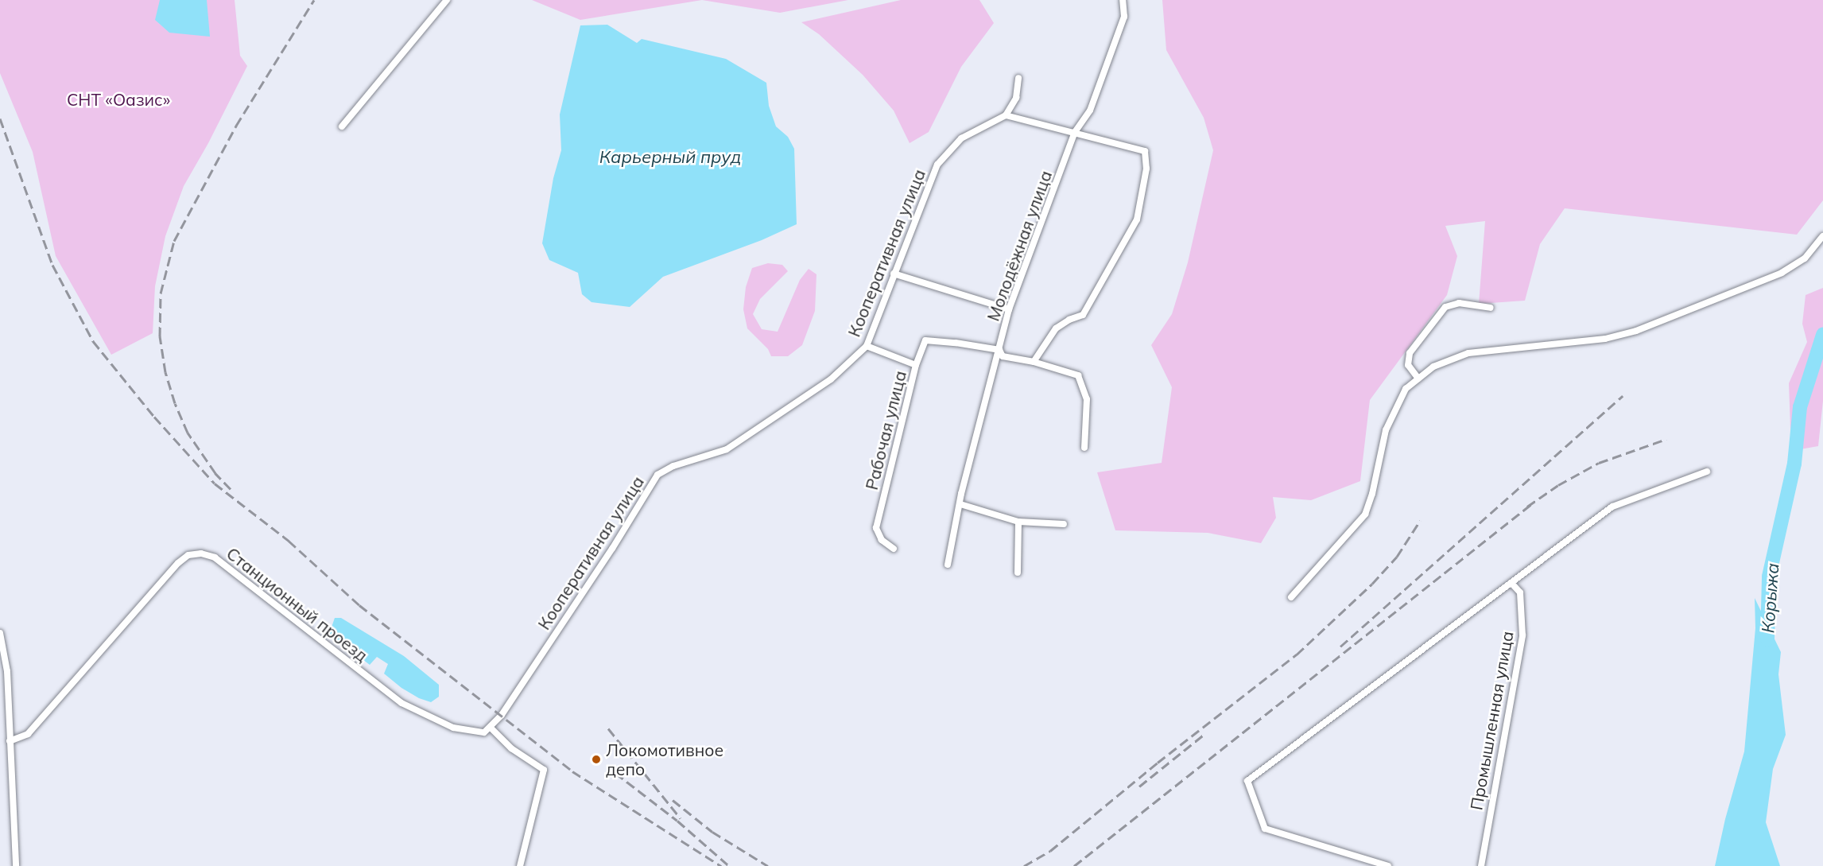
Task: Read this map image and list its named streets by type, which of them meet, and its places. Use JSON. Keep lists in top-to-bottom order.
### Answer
{
  "streets": {
    "street": [
      "Молодёжная улица",
      "Кооперативная улица",
      "Рабочая улица",
      "Станционный проезд",
      "Промышленная улица"
    ]
  },
  "crossings": [
    ["Молодёжная улица", "Рабочая улица"],
    ["Кооперативная улица", "Станционный проезд"]
  ],
  "water": ["Карьерный пруд", "Корыжа"],
  "parks": ["СНТ «Оазис»"],
  "places": ["Локомотивное депо"]
}
